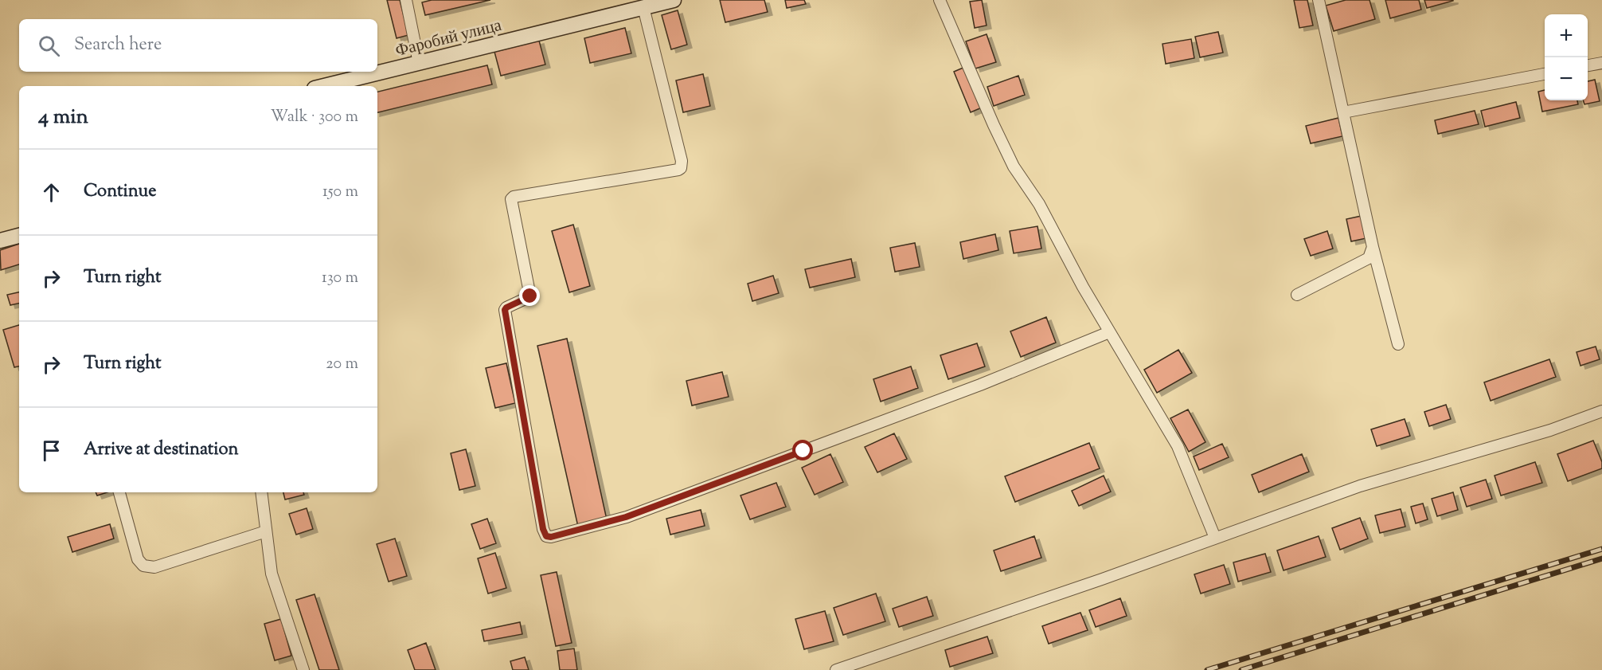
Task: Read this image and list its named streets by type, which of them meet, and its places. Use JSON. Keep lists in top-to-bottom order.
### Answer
{
  "streets": {
    "street": ["Фаробий улица"]
  },
  "page": {
    "map_buttons": ["+", "−"],
    "search": "Search here",
    "heading": ["4 min", "Walk · 300 m"],
    "list": [
      ["Continue", "150 m"],
      ["Turn right", "130 m"],
      ["Turn right", "20 m"],
      "Arrive at destination"
    ]
  }
}
